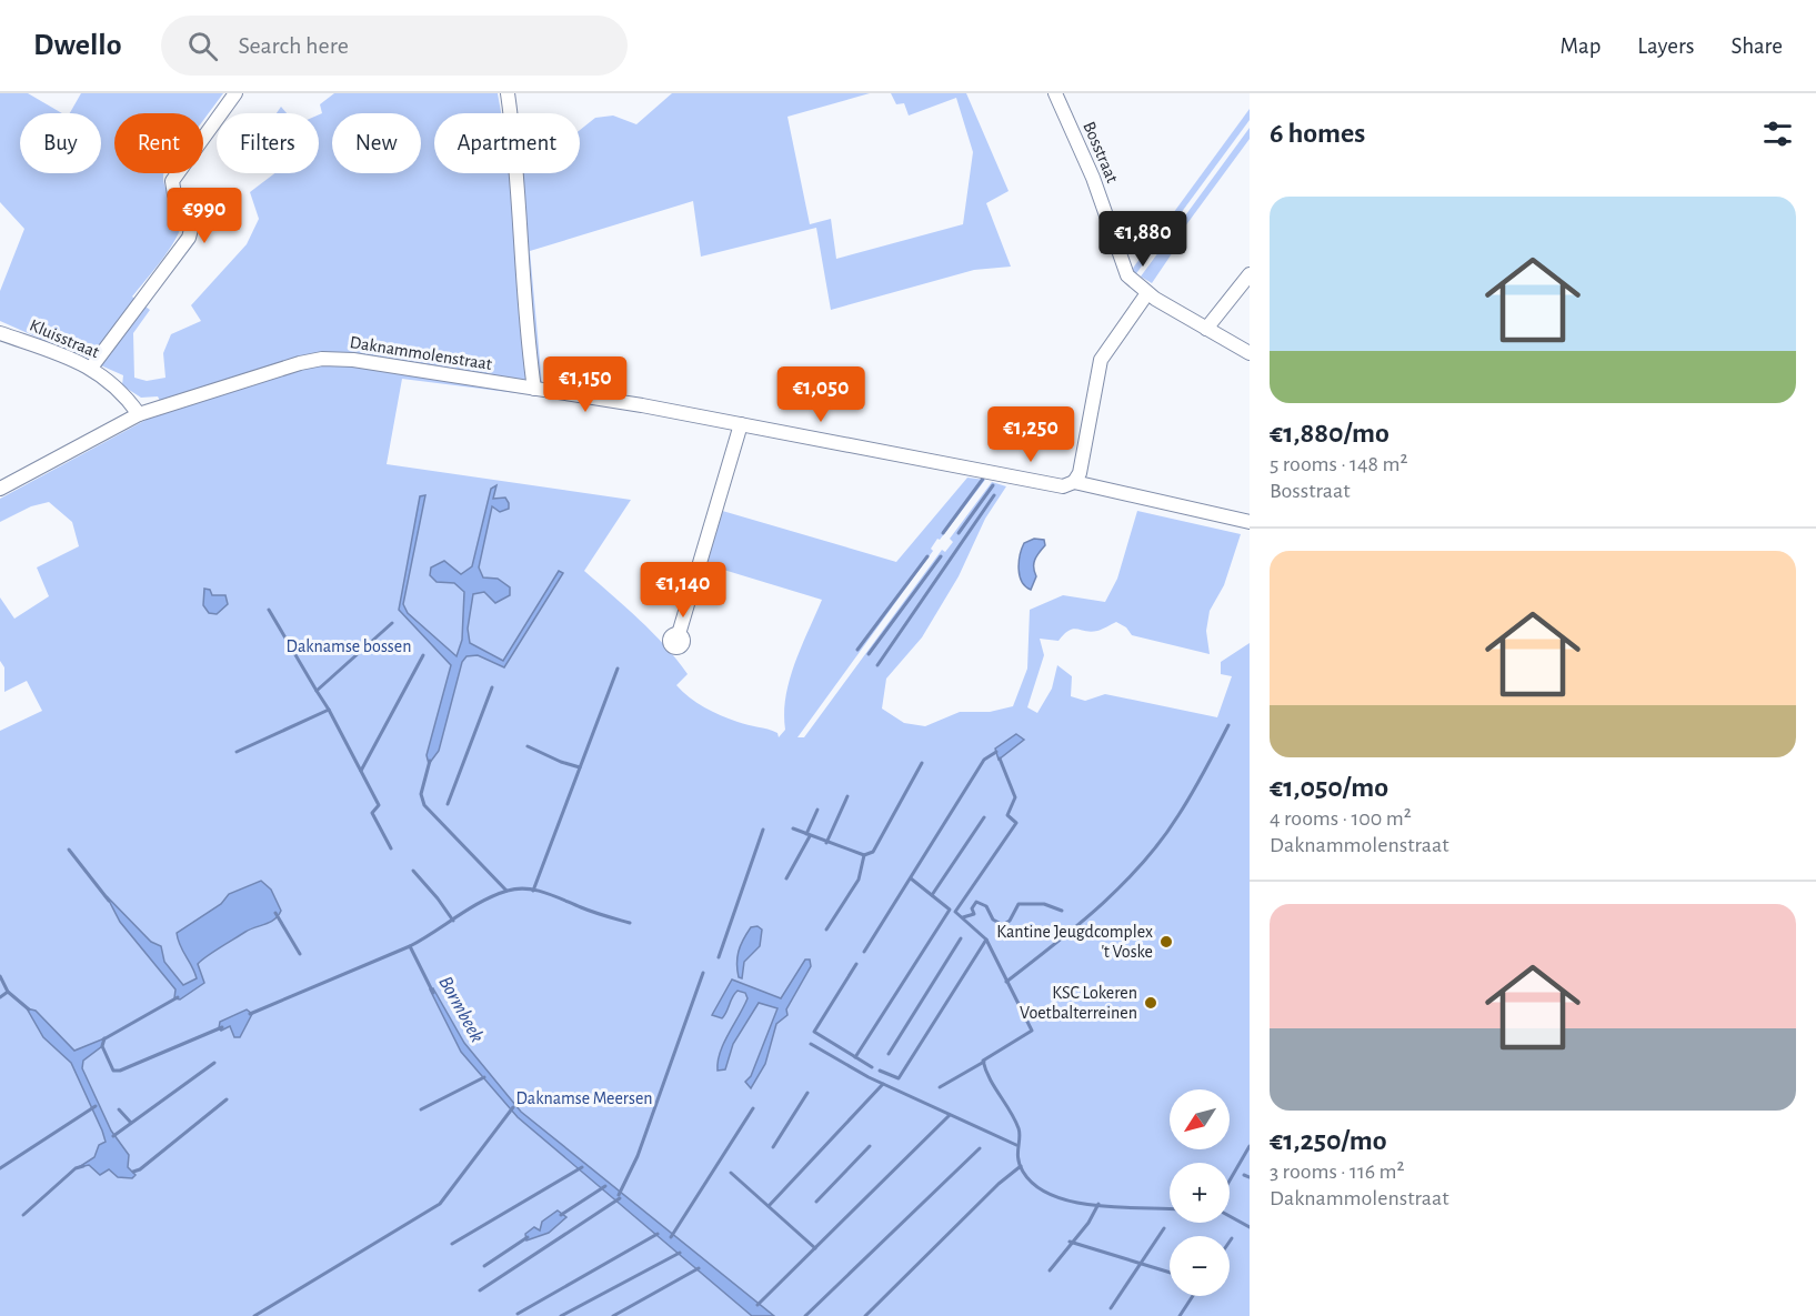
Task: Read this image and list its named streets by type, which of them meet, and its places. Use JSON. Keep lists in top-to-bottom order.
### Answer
{
  "streets": {
    "street": ["Bosstraat", "Kluisstraat", "Daknammolenstraat"]
  },
  "crossings": [
    ["Kluisstraat", "Daknammolenstraat"]
  ],
  "water": ["Bormbeek"],
  "parks": ["Daknamse bossen", "Daknamse Meersen"],
  "places": ["Kantine Jeugdcomplex 't Voske", "KSC Lokeren Voetbalterreinen"],
  "north": "bottom left",
  "page": {
    "header": "Dwello",
    "search": "Search here",
    "nav": ["Map", "Layers", "Share"],
    "heading": "6 homes",
    "chip": [
      "Buy",
      "Rent",
      "Filters",
      "New",
      "Apartment"
    ],
    "list": [
      {
        "name": "€1,880/mo",
        "note": "5 rooms · 148 m² · Bosstraat"
      },
      {
        "name": "€1,050/mo",
        "note": "4 rooms · 100 m² · Daknammolenstraat"
      },
      {
        "name": "€1,250/mo",
        "note": "3 rooms · 116 m² · Daknammolenstraat"
      }
    ],
    "price": [
      "€990",
      "€1,880",
      "€1,150",
      "€1,050",
      "€1,250",
      "€1,140"
    ],
    "map_buttons": ["+", "−"]
  }
}
